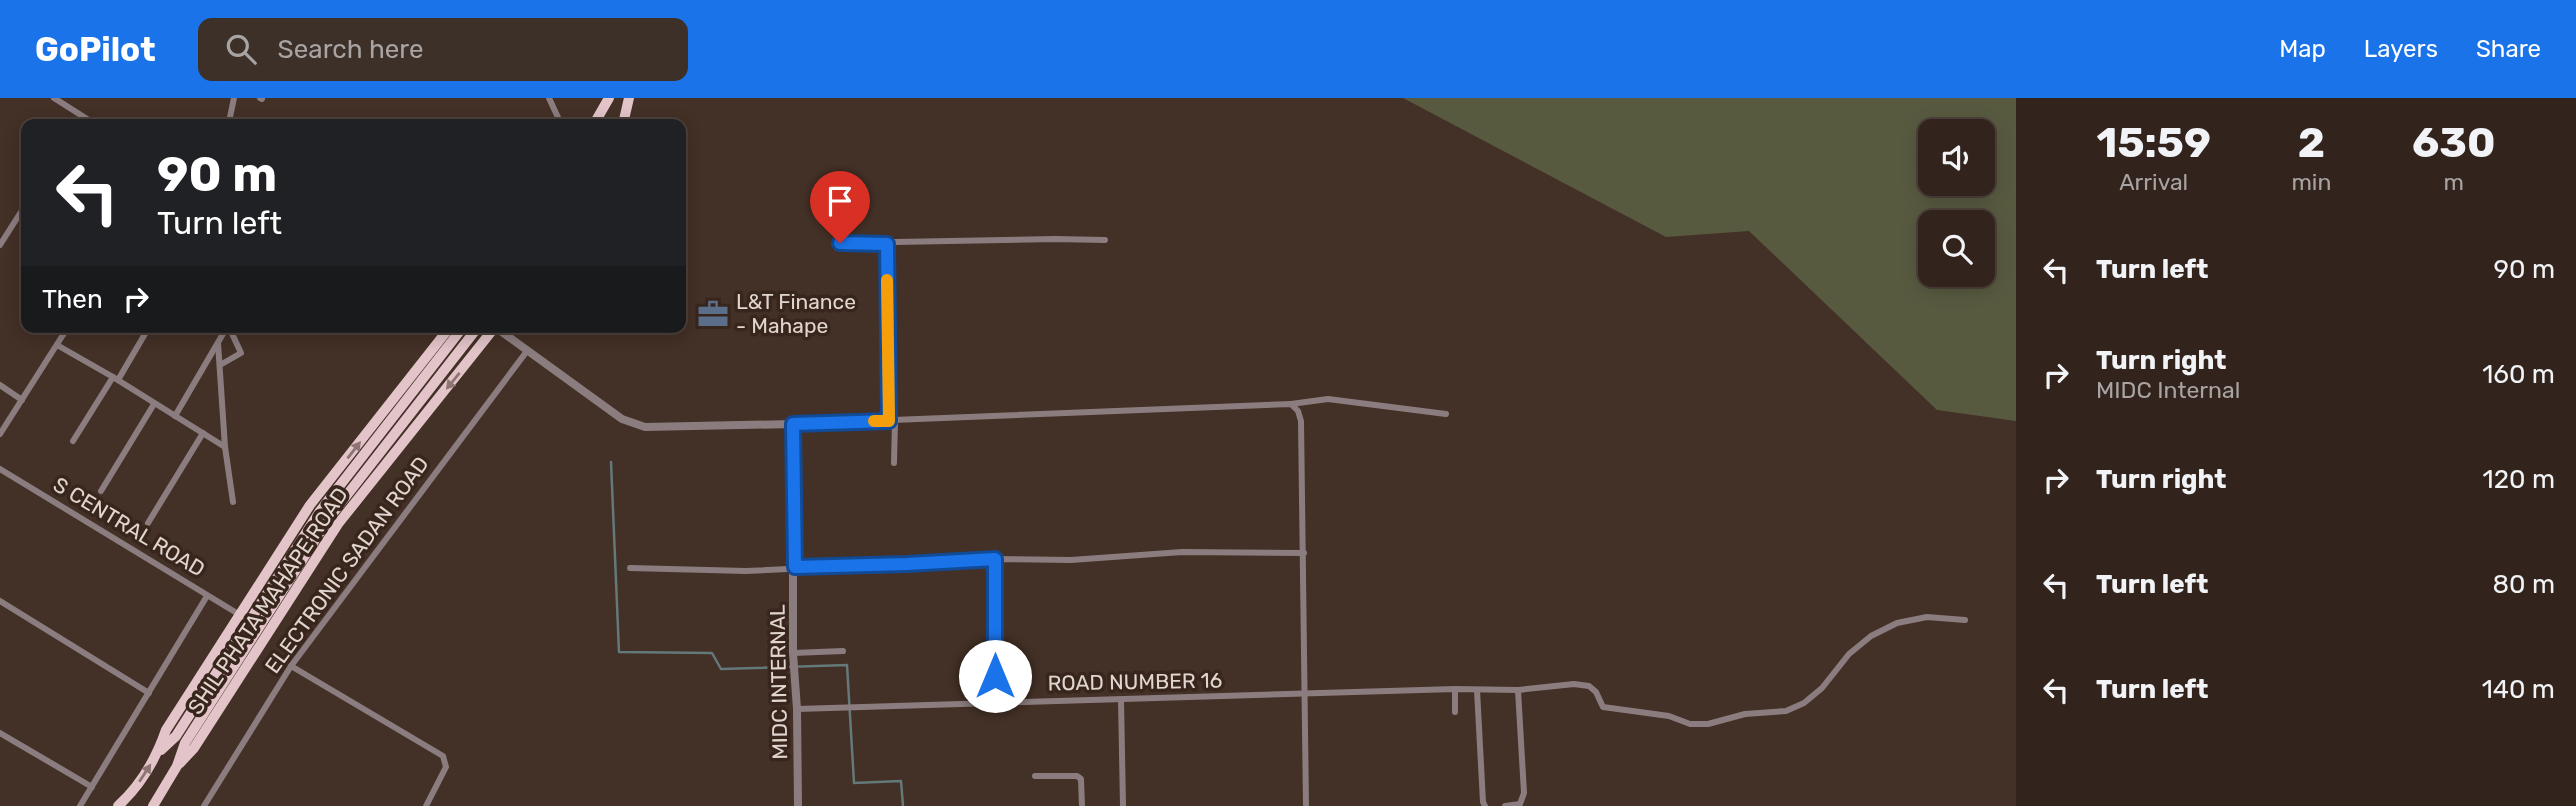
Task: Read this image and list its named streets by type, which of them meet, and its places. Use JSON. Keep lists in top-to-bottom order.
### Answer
{
  "streets": {
    "main road": ["SHIL PHATA MAHAPE ROAD"],
    "street": [
      "S CENTRAL ROAD",
      "ELECTRONIC SADAN ROAD",
      "MIDC INTERNAL",
      "ROAD NUMBER 16"
    ]
  },
  "crossings": [
    ["S CENTRAL ROAD", "SHIL PHATA MAHAPE ROAD"],
    ["MIDC INTERNAL", "ROAD NUMBER 16"]
  ],
  "places": {
    "office": ["L&T Finance - Mahape"]
  },
  "page": {
    "header": "GoPilot",
    "search": "Search here",
    "nav": ["Map", "Layers", "Share"],
    "eta": [
      "15:59",
      "Arrival",
      "2",
      "min",
      "630",
      "m"
    ],
    "turn": ["90 m", "Turn left"],
    "list": [
      {
        "name": "Turn left",
        "value": "90 m"
      },
      {
        "name": "Turn right",
        "note": "MIDC Internal",
        "value": "160 m"
      },
      {
        "name": "Turn right",
        "value": "120 m"
      },
      {
        "name": "Turn left",
        "value": "80 m"
      },
      {
        "name": "Turn left",
        "value": "140 m"
      }
    ],
    "then": "Then"
  }
}
